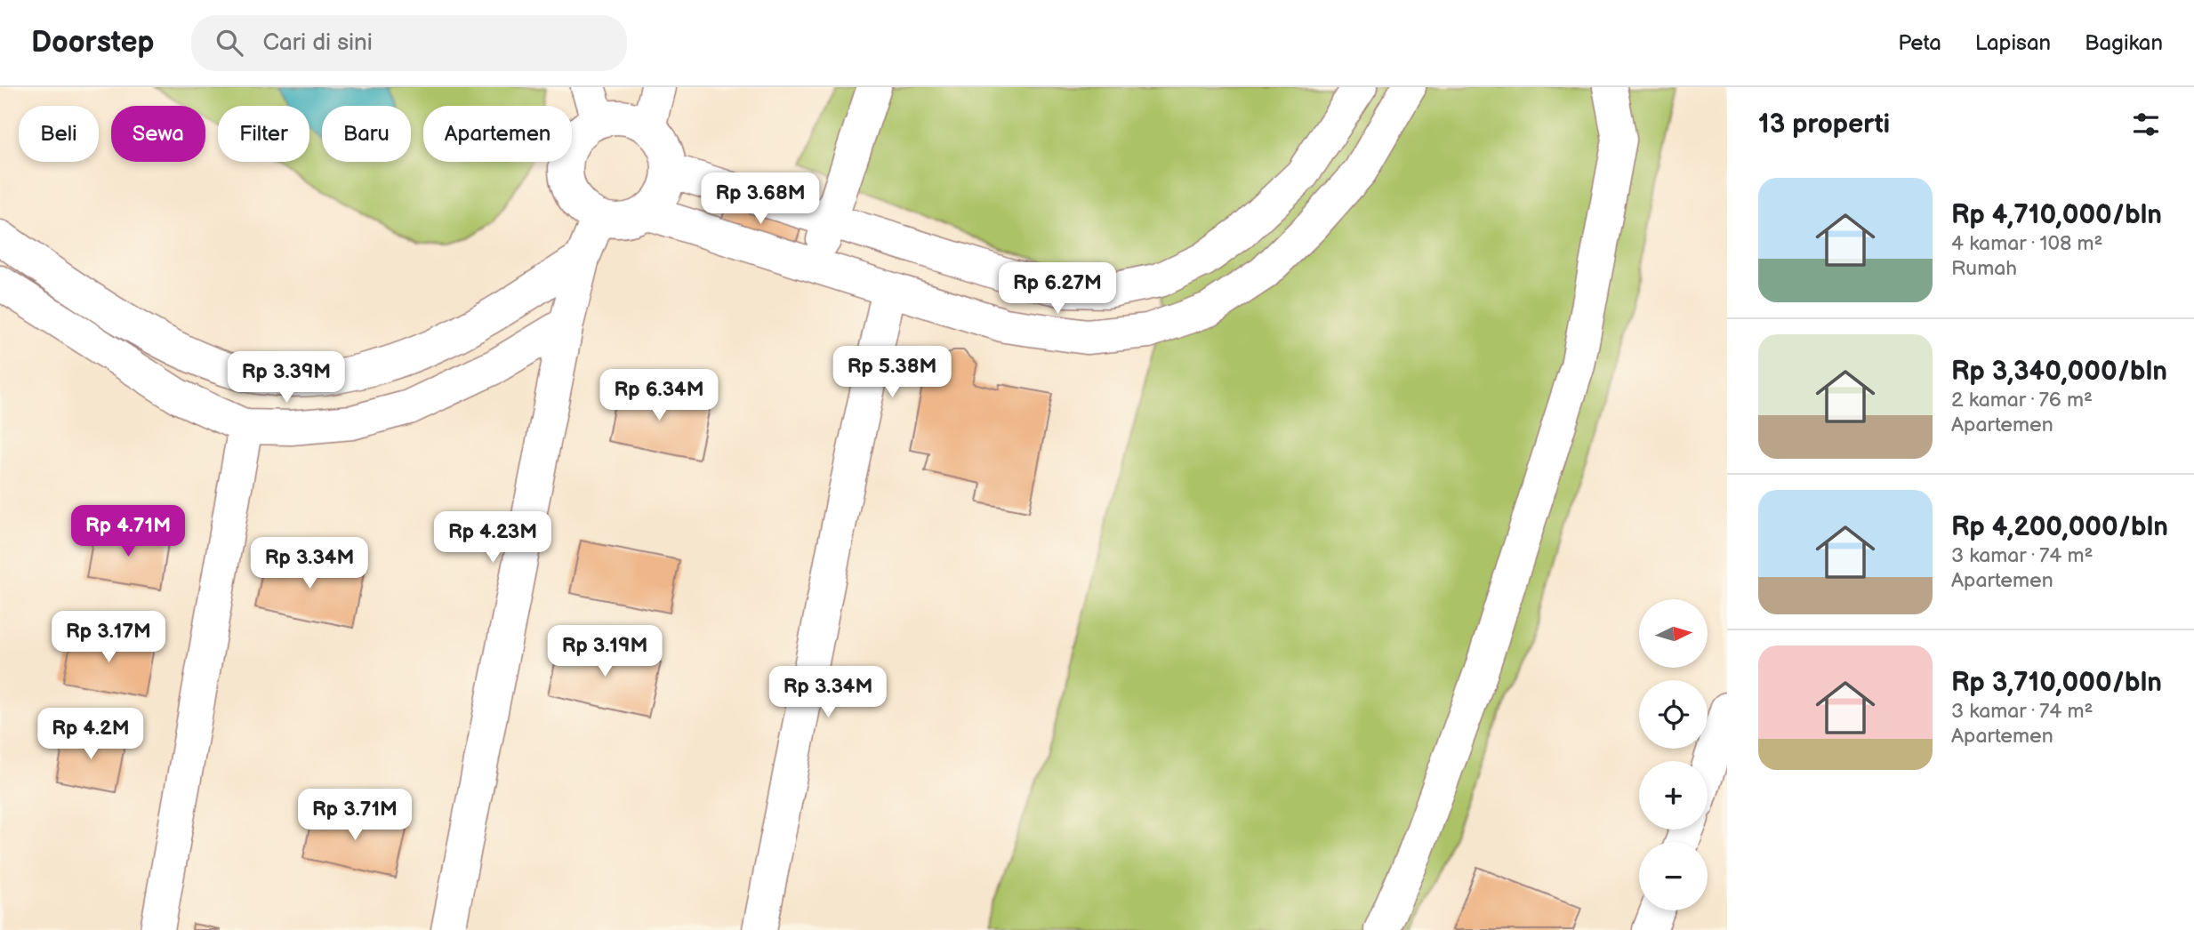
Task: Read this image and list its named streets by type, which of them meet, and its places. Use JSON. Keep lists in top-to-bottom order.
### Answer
{
  "north": "right",
  "page": {
    "header": "Doorstep",
    "search": "Cari di sini",
    "nav": ["Peta", "Lapisan", "Bagikan"],
    "heading": "13 properti",
    "chip": [
      "Beli",
      "Sewa",
      "Filter",
      "Baru",
      "Apartemen"
    ],
    "list": [
      {
        "name": "Rp 4,710,000/bln",
        "note": "4 kamar · 108 m² · Rumah"
      },
      {
        "name": "Rp 3,340,000/bln",
        "note": "2 kamar · 76 m² · Apartemen"
      },
      {
        "name": "Rp 4,200,000/bln",
        "note": "3 kamar · 74 m² · Apartemen"
      },
      {
        "name": "Rp 3,710,000/bln",
        "note": "3 kamar · 74 m² · Apartemen"
      }
    ],
    "price": [
      "Rp 3.68M",
      "Rp 6.27M",
      "Rp 5.38M",
      "Rp 3.39M",
      "Rp 6.34M",
      "Rp 4.71M",
      "Rp 4.23M",
      "Rp 3.34M",
      "Rp 3.17M",
      "Rp 3.19M",
      "Rp 3.34M",
      "Rp 4.2M",
      "Rp 3.71M"
    ],
    "map_buttons": ["+", "−"]
  }
}
